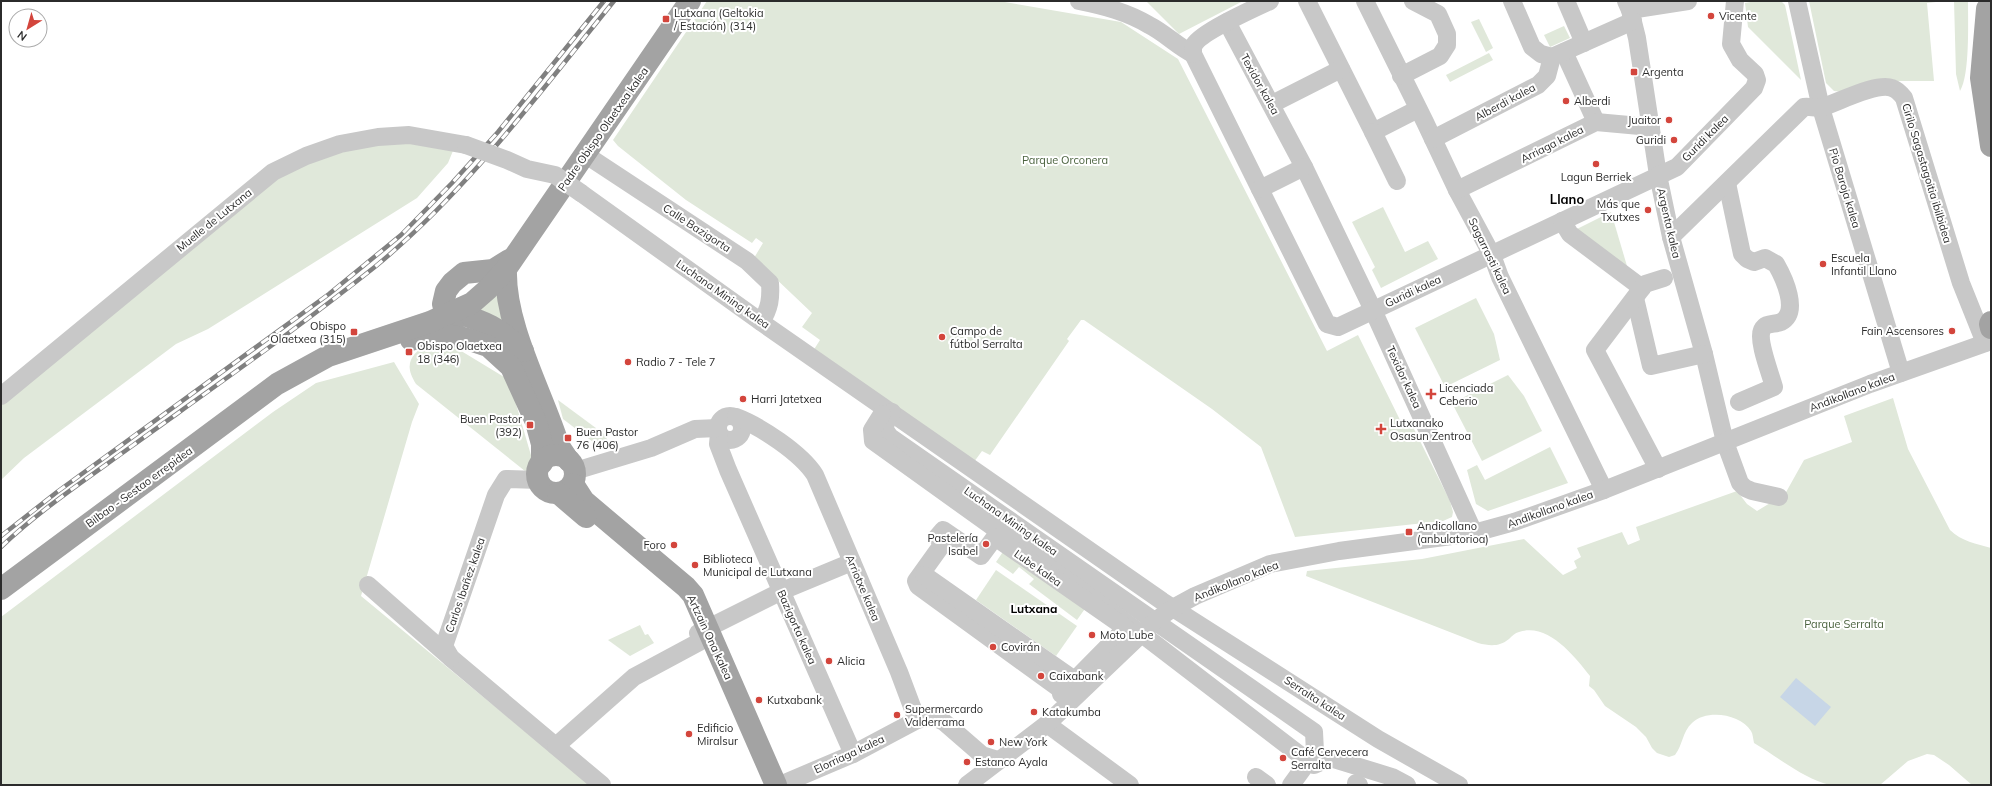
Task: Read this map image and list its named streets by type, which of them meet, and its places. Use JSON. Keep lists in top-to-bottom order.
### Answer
{
  "streets": {
    "main road": ["Padre Obispo Olaetxea kalea", "Bilbao - Sestao errepidea", "Artzain Ona kalea"],
    "street": [
      "Texidor kalea",
      "Alberdi kalea",
      "Guridi kalea",
      "Arriaga kalea",
      "Cirilo Sagastagoitia ibilbidea",
      "Pio Baroja kalea",
      "Muelle de Lutxana",
      "Argenta kalea",
      "Calle Bazigorta",
      "Sagarrasti kalea",
      "Luchana Mining kalea",
      "Andikollano kalea",
      "Lube kalea",
      "Carlos Ibañez kalea",
      "Arriotxe kalea",
      "Bazigorta kalea",
      "Serralta kalea",
      "Elorriaga kalea"
    ]
  },
  "crossings": [
    ["Texidor kalea", "Guridi kalea"],
    ["Texidor kalea", "Andikollano kalea"],
    ["Alberdi kalea", "Sagarrasti kalea"],
    ["Padre Obispo Olaetxea kalea", "Calle Bazigorta"],
    ["Padre Obispo Olaetxea kalea", "Bilbao - Sestao errepidea"],
    ["Guridi kalea", "Argenta kalea"],
    ["Guridi kalea", "Sagarrasti kalea"],
    ["Arriaga kalea", "Argenta kalea"],
    ["Arriaga kalea", "Sagarrasti kalea"],
    ["Cirilo Sagastagoitia ibilbidea", "Pio Baroja kalea"],
    ["Cirilo Sagastagoitia ibilbidea", "Argenta kalea"],
    ["Cirilo Sagastagoitia ibilbidea", "Andikollano kalea"],
    ["Pio Baroja kalea", "Andikollano kalea"],
    ["Muelle de Lutxana", "Luchana Mining kalea"],
    ["Argenta kalea", "Andikollano kalea"],
    ["Calle Bazigorta", "Luchana Mining kalea"],
    ["Sagarrasti kalea", "Andikollano kalea"],
    ["Luchana Mining kalea", "Andikollano kalea"],
    ["Luchana Mining kalea", "Serralta kalea"],
    ["Andikollano kalea", "Lube kalea"],
    ["Andikollano kalea", "Serralta kalea"],
    ["Arriotxe kalea", "Bazigorta kalea"],
    ["Arriotxe kalea", "Elorriaga kalea"],
    ["Bazigorta kalea", "Elorriaga kalea"]
  ],
  "districts": ["Llano", "Lutxana"],
  "parks": ["Parque Orconera", "Parque Serralta"],
  "places": {
    "other": [
      "Vicente",
      "Alberdi",
      "Juaitor",
      "Guridi",
      "Lagun Berriek",
      "Más que Txutxes",
      "Escuela Infantil Llano",
      "Fain Ascensores",
      "Campo de fútbol Serralta",
      "Radio 7 - Tele 7",
      "Harri Jatetxea",
      "Pastelería Isabel",
      "Foro",
      "Biblioteca Municipal de Lutxana",
      "Moto Lube",
      "Covirán",
      "Alicia",
      "Caixabank",
      "Kutxabank",
      "Katakumba",
      "Supermercardo Valderrama",
      "Edificio Miralsur",
      "New York",
      "Café Cervecera Serralta",
      "Estanco Ayala"
    ],
    "transit": [
      "Lutxana (Geltokia / Estación) (314)",
      "Argenta",
      "Obispo Olaetxea (315)",
      "Obispo Olaetxea 18 (346)",
      "Buen Pastor (392)",
      "Buen Pastor 76 (406)",
      "Andicollano (anbulatorioa)"
    ],
    "health": ["Licenciada Ceberio", "Lutxanako Osasun Zentroa"]
  },
  "north": "bottom left"
}
